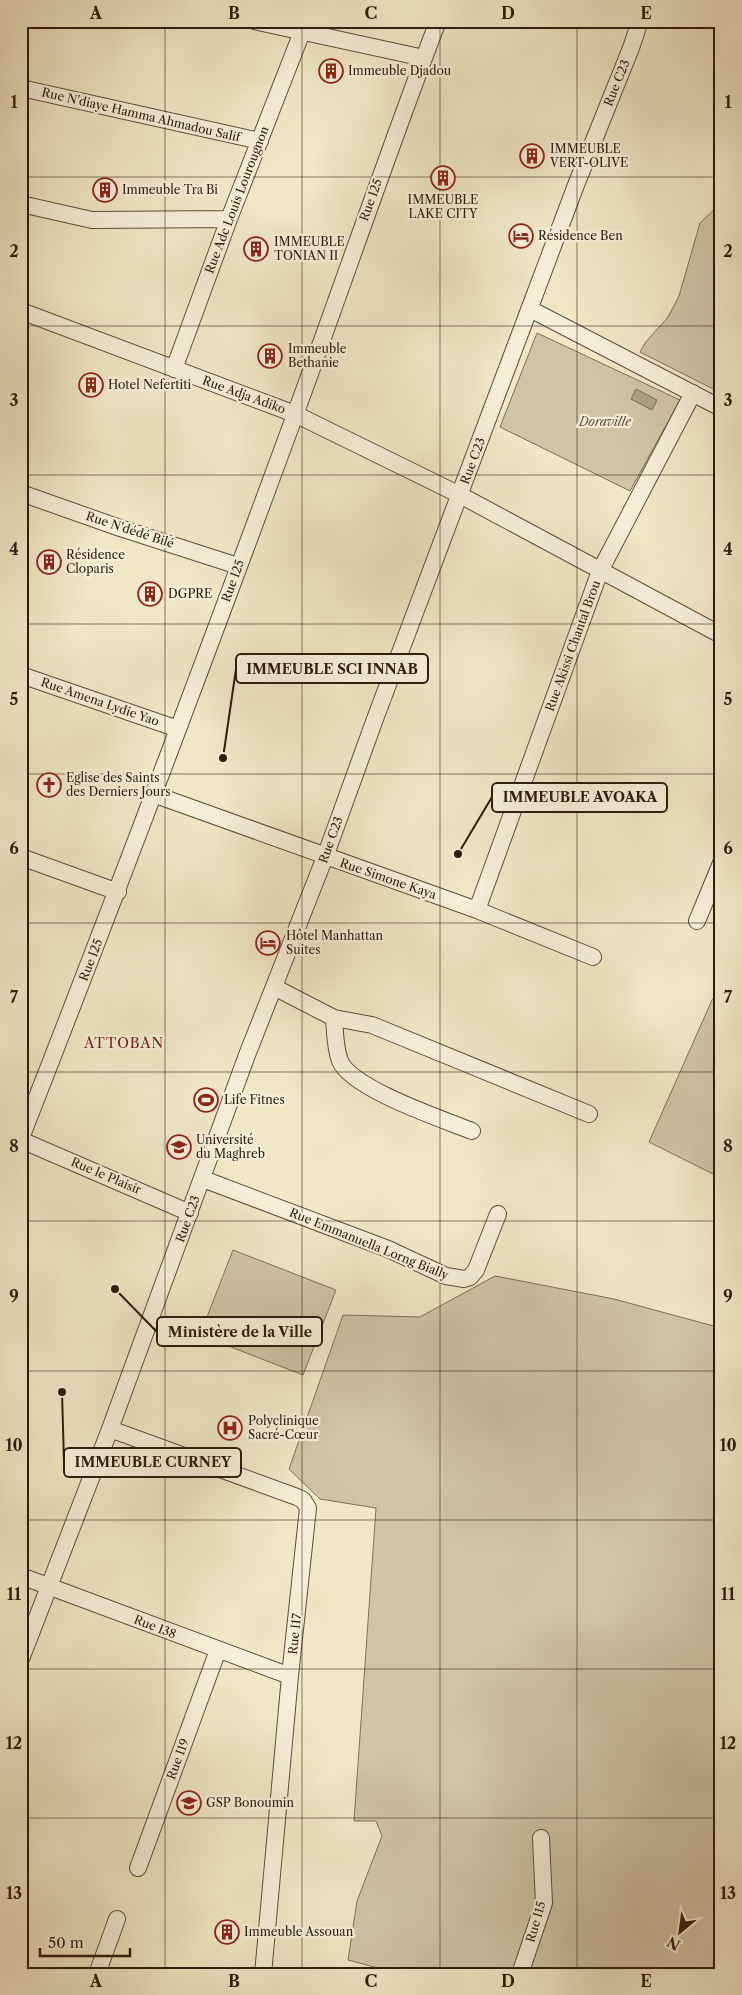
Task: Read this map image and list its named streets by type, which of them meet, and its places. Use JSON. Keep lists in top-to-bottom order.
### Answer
{
  "streets": {
    "street": [
      "Rue C23",
      "Rue N'diaye Hamma Ahmadou Salif",
      "Rue Adc Louis Lourougnon",
      "Rue I25",
      "Rue Adja Adiko",
      "Rue N'dédé Bilé",
      "Rue Akissi Chantal Brou",
      "Rue Amena Lydie Yao",
      "Rue Simone Kaya",
      "Rue le Plaisir",
      "Rue Emmanuella Lorng Bially",
      "Rue I38",
      "Rue I17",
      "Rue I19",
      "Rue I15"
    ]
  },
  "crossings": [
    ["Rue C23", "Rue Adja Adiko"],
    ["Rue C23", "Rue Simone Kaya"],
    ["Rue C23", "Rue le Plaisir"],
    ["Rue C23", "Rue Emmanuella Lorng Bially"],
    ["Rue C23", "Rue I38"],
    ["Rue C23", "Rue I17"],
    ["Rue N'diaye Hamma Ahmadou Salif", "Rue Adc Louis Lourougnon"],
    ["Rue Adc Louis Lourougnon", "Rue Adja Adiko"],
    ["Rue I25", "Rue Adja Adiko"],
    ["Rue I25", "Rue N'dédé Bilé"],
    ["Rue I25", "Rue Amena Lydie Yao"],
    ["Rue I25", "Rue Simone Kaya"],
    ["Rue I25", "Rue le Plaisir"],
    ["Rue Adja Adiko", "Rue Akissi Chantal Brou"],
    ["Rue Akissi Chantal Brou", "Rue Simone Kaya"],
    ["Rue I38", "Rue I17"],
    ["Rue I38", "Rue I19"]
  ],
  "districts": ["ATTOBAN"],
  "parks": ["Doraville"],
  "places": {
    "building": [
      "Immeuble Djadou",
      "IMMEUBLE VERT-OLIVE",
      "IMMEUBLE LAKE CITY",
      "Immeuble Tra Bi",
      "IMMEUBLE TONIAN II",
      "Immeuble Bethanie",
      "Hotel Nefertiti",
      "Résidence Cloparis",
      "DGPRE",
      "Immeuble Assouan"
    ],
    "hotel": ["Résidence Ben", "Hôtel Manhattan Suites"],
    "other": [
      "IMMEUBLE SCI INNAB",
      "IMMEUBLE AVOAKA",
      "Ministère de la Ville",
      "IMMEUBLE CURNEY"
    ],
    "church": ["Eglise des Saints des Derniers Jours"],
    "sports": ["Life Fitnes"],
    "school or university": ["Université du Maghreb", "GSP Bonoumin"],
    "hospital": ["Polyclinique Sacré-Cœur"]
  },
  "scale_bar": "50 m",
  "north": "bottom left",
  "grid": {
    "columns": [
      "A",
      "B",
      "C",
      "D",
      "E"
    ],
    "rows": [
      "1",
      "2",
      "3",
      "4",
      "5",
      "6",
      "7",
      "8",
      "9",
      "10",
      "11",
      "12",
      "13"
    ]
  }
}
